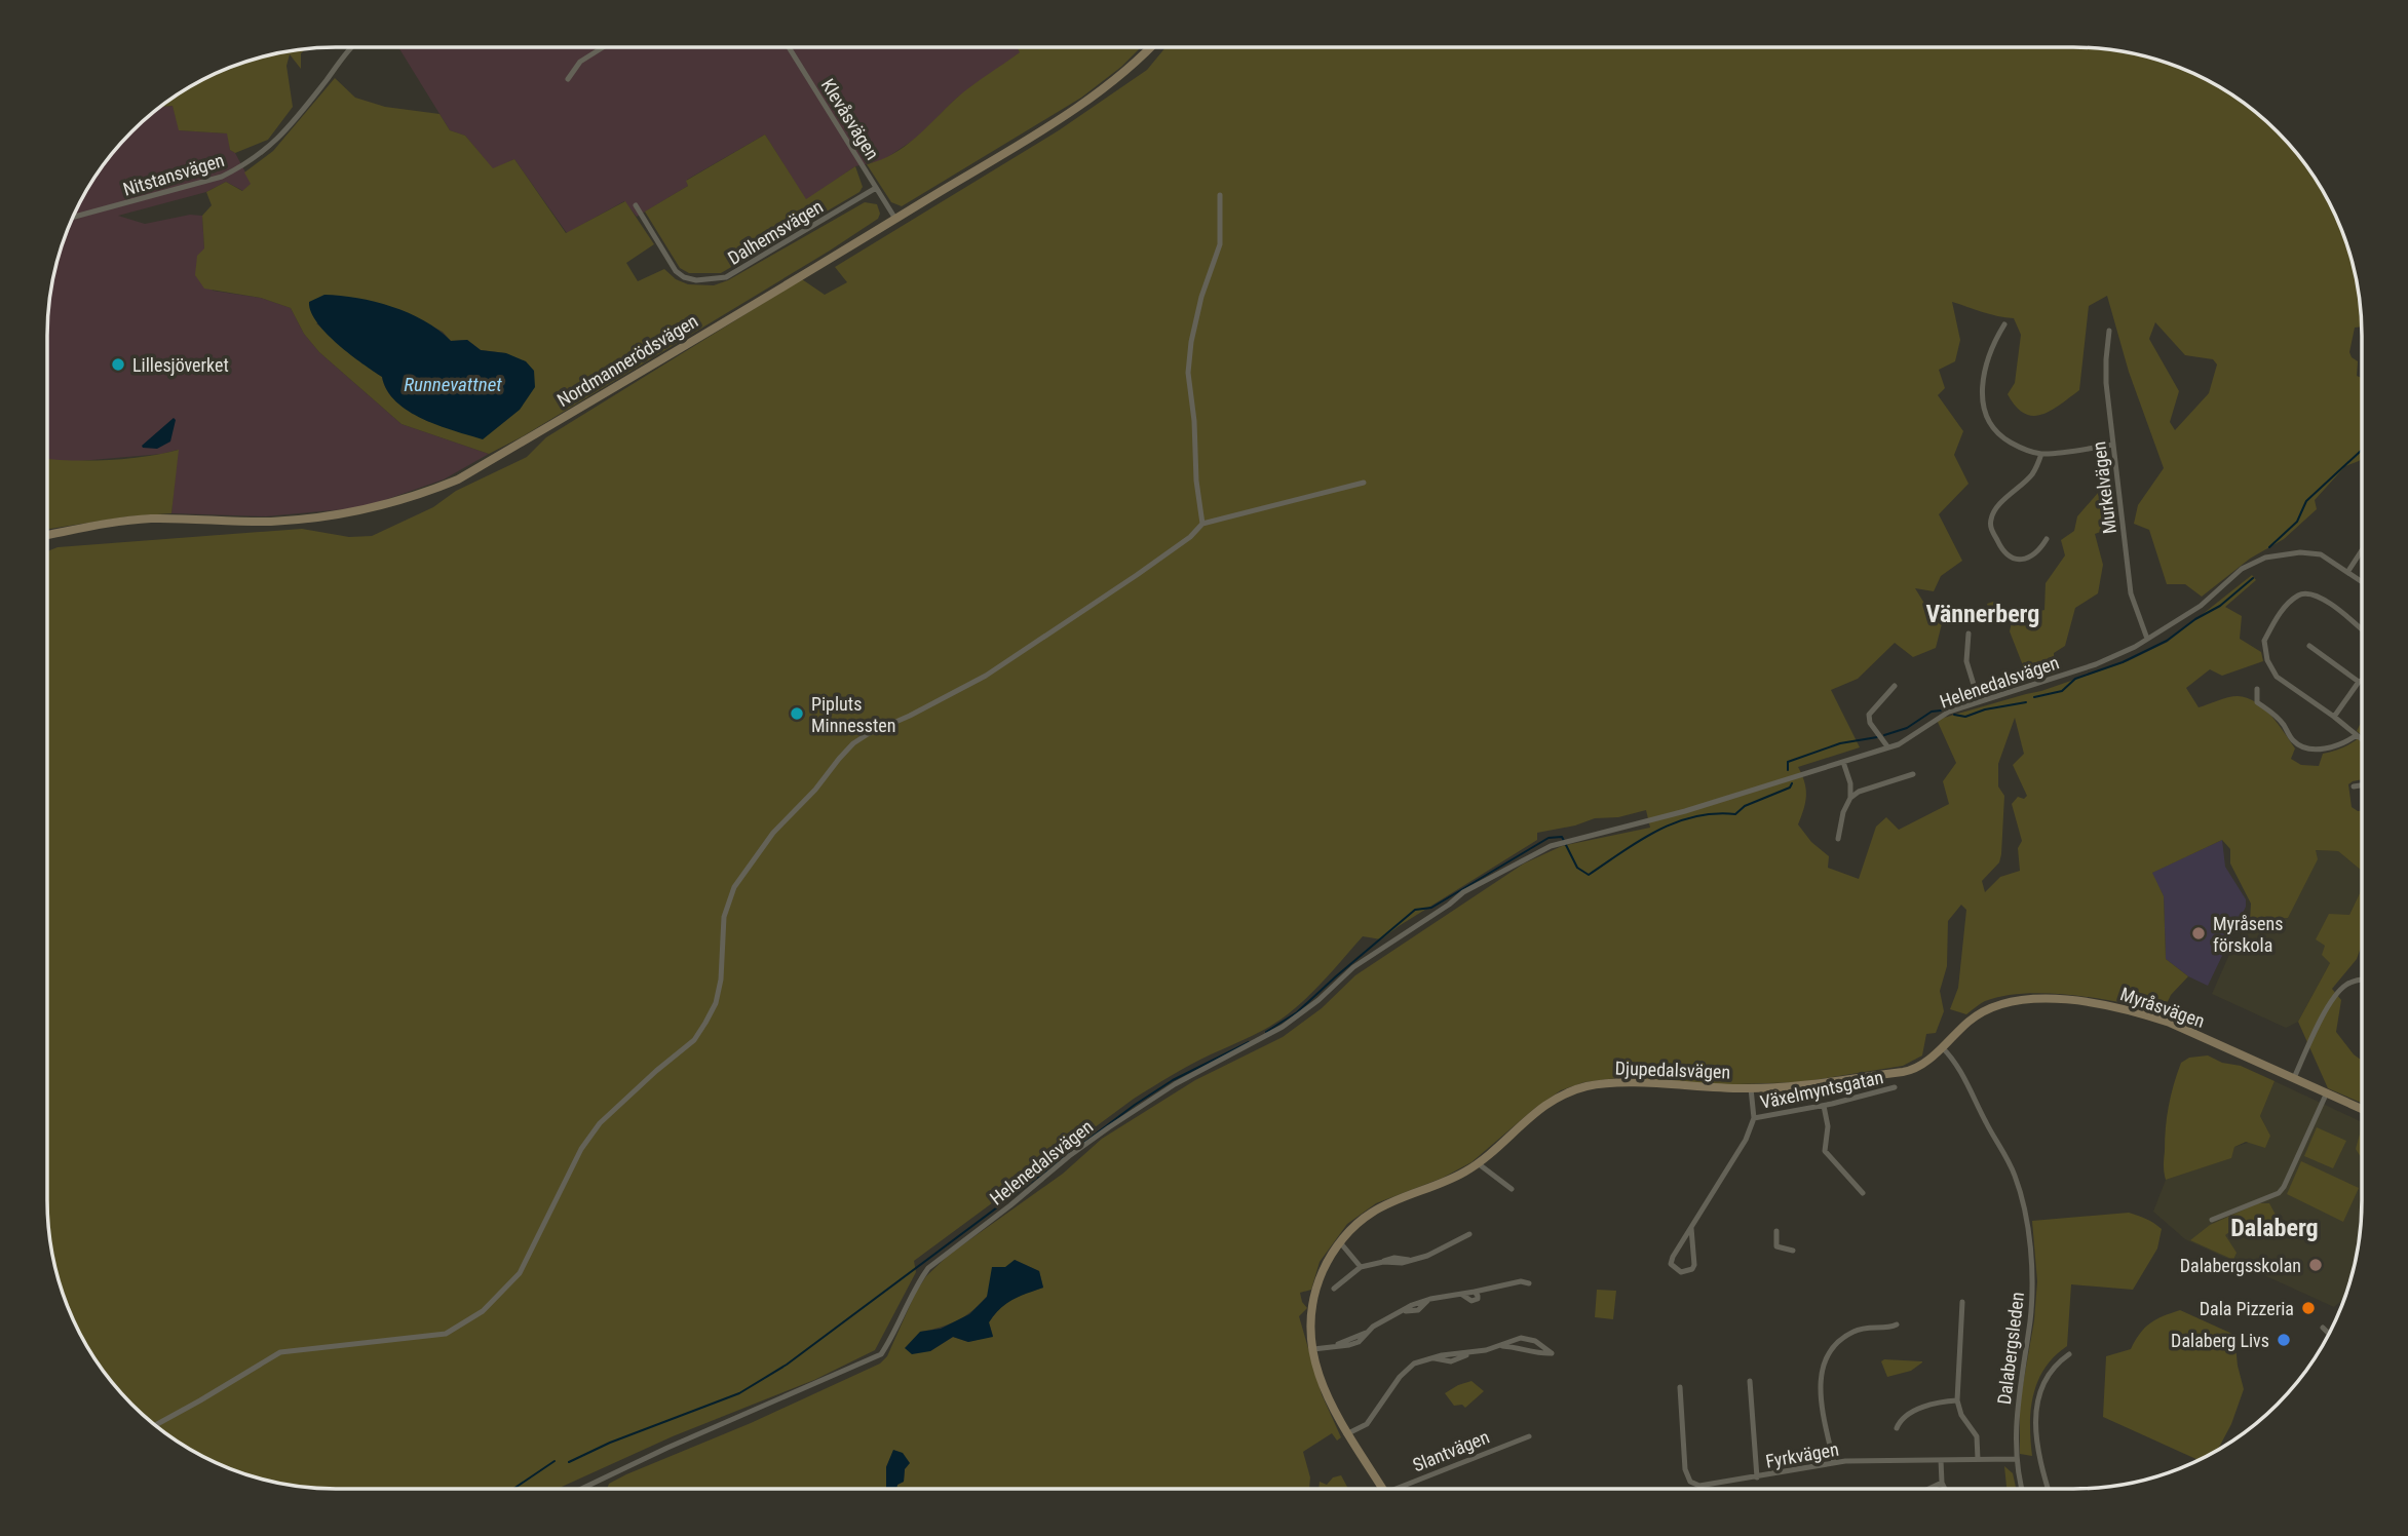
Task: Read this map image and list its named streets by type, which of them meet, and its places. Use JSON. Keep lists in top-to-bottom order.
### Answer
{
  "streets": {
    "street": [
      "Klevåsvägen",
      "Nitstansvägen",
      "Dalhemsvägen",
      "Nordmannerödsvägen",
      "Murkelvägen",
      "Helenedalsvägen",
      "Myråsvägen",
      "Djupedalsvägen",
      "Växelmyntsgatan",
      "Dalabergsleden",
      "Slantvägen",
      "Fyrkvägen"
    ]
  },
  "crossings": [
    ["Klevåsvägen", "Dalhemsvägen"],
    ["Klevåsvägen", "Nordmannerödsvägen"],
    ["Murkelvägen", "Helenedalsvägen"],
    ["Myråsvägen", "Djupedalsvägen"],
    ["Myråsvägen", "Dalabergsleden"],
    ["Djupedalsvägen", "Dalabergsleden"],
    ["Dalabergsleden", "Fyrkvägen"]
  ],
  "districts": ["Vännerberg", "Dalaberg"],
  "water": ["Runnevattnet"],
  "places": [
    "Lillesjöverket",
    "Pipluts Minnessten",
    "Myråsens förskola",
    "Dalabergsskolan",
    "Dala Pizzeria",
    "Dalaberg Livs"
  ]
}
